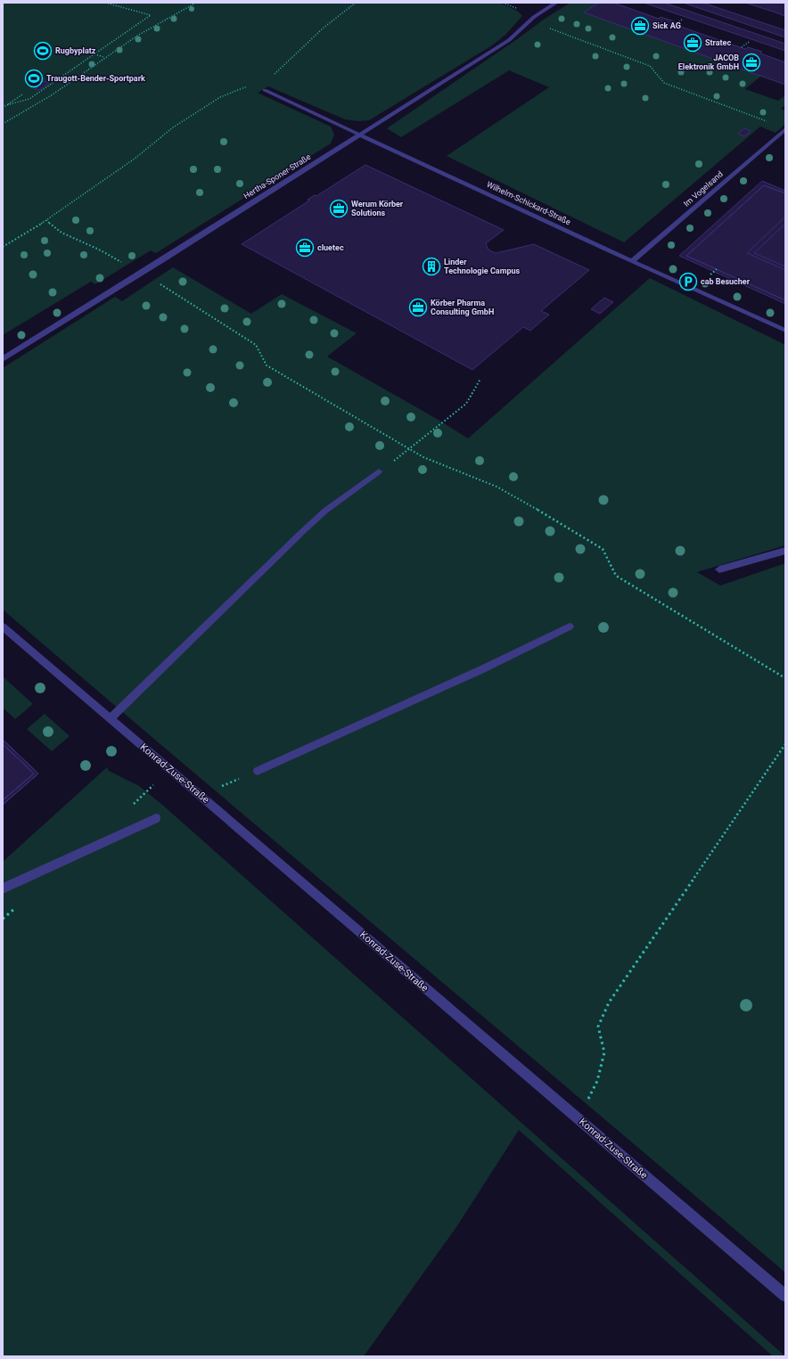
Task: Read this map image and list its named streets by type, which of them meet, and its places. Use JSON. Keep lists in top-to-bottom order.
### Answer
{
  "streets": {
    "street": [
      "Hertha-Sponer-Straße",
      "Im Vogelsand",
      "Wilhelm-Schickard-Straße",
      "Konrad-Zuse-Straße"
    ]
  },
  "crossings": [
    ["Hertha-Sponer-Straße", "Wilhelm-Schickard-Straße"],
    ["Im Vogelsand", "Wilhelm-Schickard-Straße"]
  ],
  "places": {
    "office": [
      "Sick AG",
      "Stratec",
      "JACOB Elektronik GmbH",
      "Werum Körber Solutions",
      "cluetec",
      "Körber Pharma Consulting GmbH"
    ],
    "sports": ["Rugbyplatz", "Traugott-Bender-Sportpark"],
    "building": ["Linder Technologie Campus"],
    "parking": ["cab Besucher"]
  }
}
